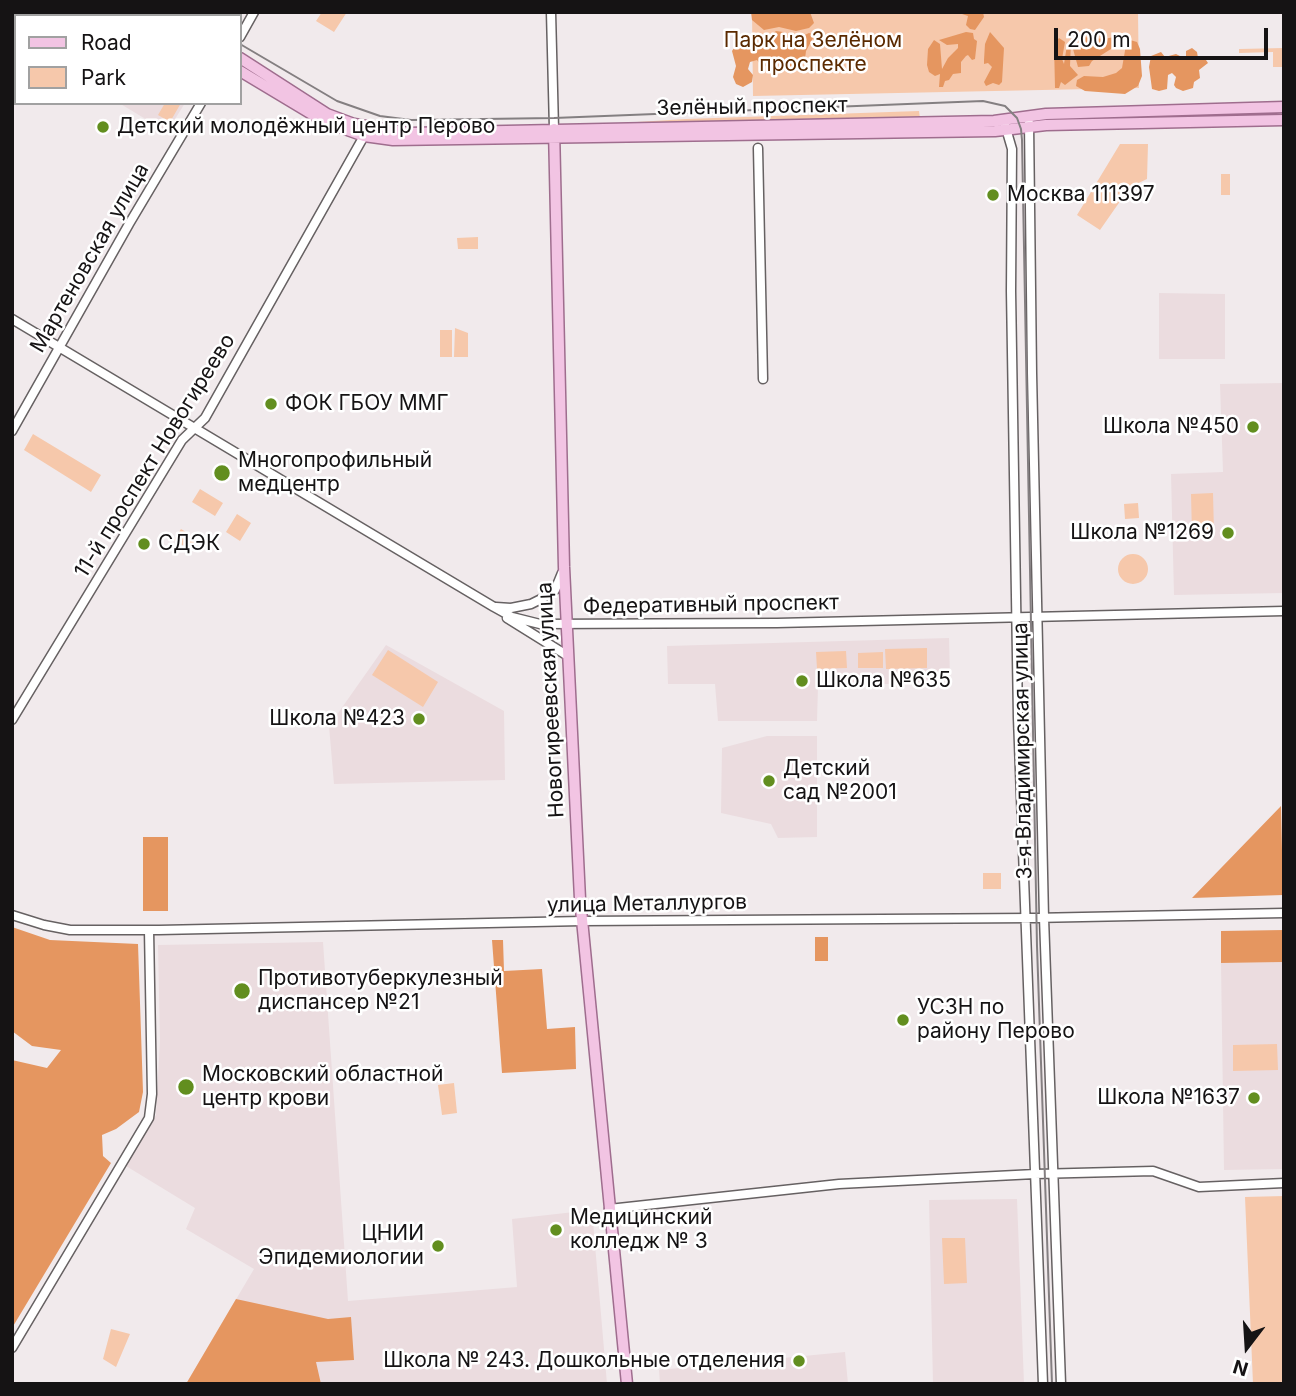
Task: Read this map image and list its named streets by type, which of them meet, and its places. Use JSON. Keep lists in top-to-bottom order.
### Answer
{
  "streets": {
    "main road": ["Зелёный проспект", "Новогиреевская улица"],
    "street": [
      "Мартеновская улица",
      "11-й проспект Новогиреево",
      "Федеративный проспект",
      "3-я Владимирская улица",
      "улица Металлургов"
    ]
  },
  "crossings": [
    ["Зелёный проспект", "11-й проспект Новогиреево"],
    ["Зелёный проспект", "Новогиреевская улица"],
    ["Зелёный проспект", "3-я Владимирская улица"],
    ["Мартеновская улица", "Федеративный проспект"],
    ["11-й проспект Новогиреево", "Федеративный проспект"],
    ["Федеративный проспект", "Новогиреевская улица"],
    ["Федеративный проспект", "3-я Владимирская улица"],
    ["Новогиреевская улица", "улица Металлургов"],
    ["3-я Владимирская улица", "улица Металлургов"]
  ],
  "parks": ["Парк на Зелёном проспекте"],
  "places": [
    "Детский молодёжный центр Перово",
    "Москва 111397",
    "ФОК ГБОУ ММГ",
    "Школа №450",
    "Многопрофильный медцентр",
    "Школа №1269",
    "СДЭК",
    "Школа №635",
    "Школа №423",
    "Детский сад №2001",
    "Противотуберкулезный диспансер №21",
    "УСЗН по району Перово",
    "Московский областной центр крови",
    "Школа №1637",
    "Медицинский колледж № 3",
    "ЦНИИ Эпидемиологии",
    "Школа № 243. Дошкольные отделения"
  ],
  "legend": ["Road", "Park"],
  "scale_bar": "200 m",
  "north": "bottom"
}
